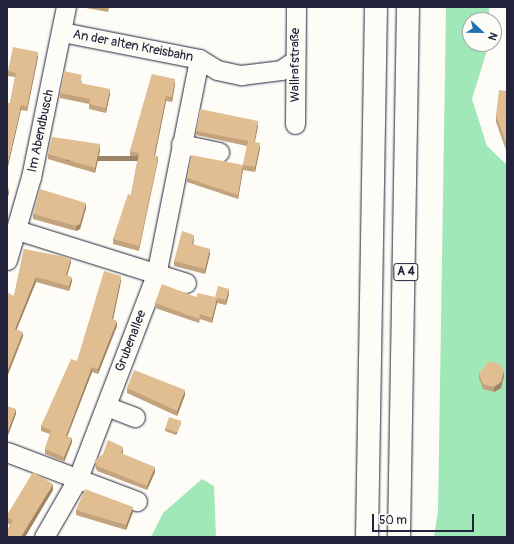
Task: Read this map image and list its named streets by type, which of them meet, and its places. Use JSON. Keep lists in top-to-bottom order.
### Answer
{
  "streets": {
    "highway": ["A 4"],
    "street": [
      "An der alten Kreisbahn",
      "Wallrafstraße",
      "Im Abendbusch",
      "Grubenallee"
    ]
  },
  "crossings": [
    ["An der alten Kreisbahn", "Wallrafstraße"],
    ["An der alten Kreisbahn", "Im Abendbusch"],
    ["An der alten Kreisbahn", "Grubenallee"]
  ],
  "scale_bar": "50 m",
  "north": "right"
}
